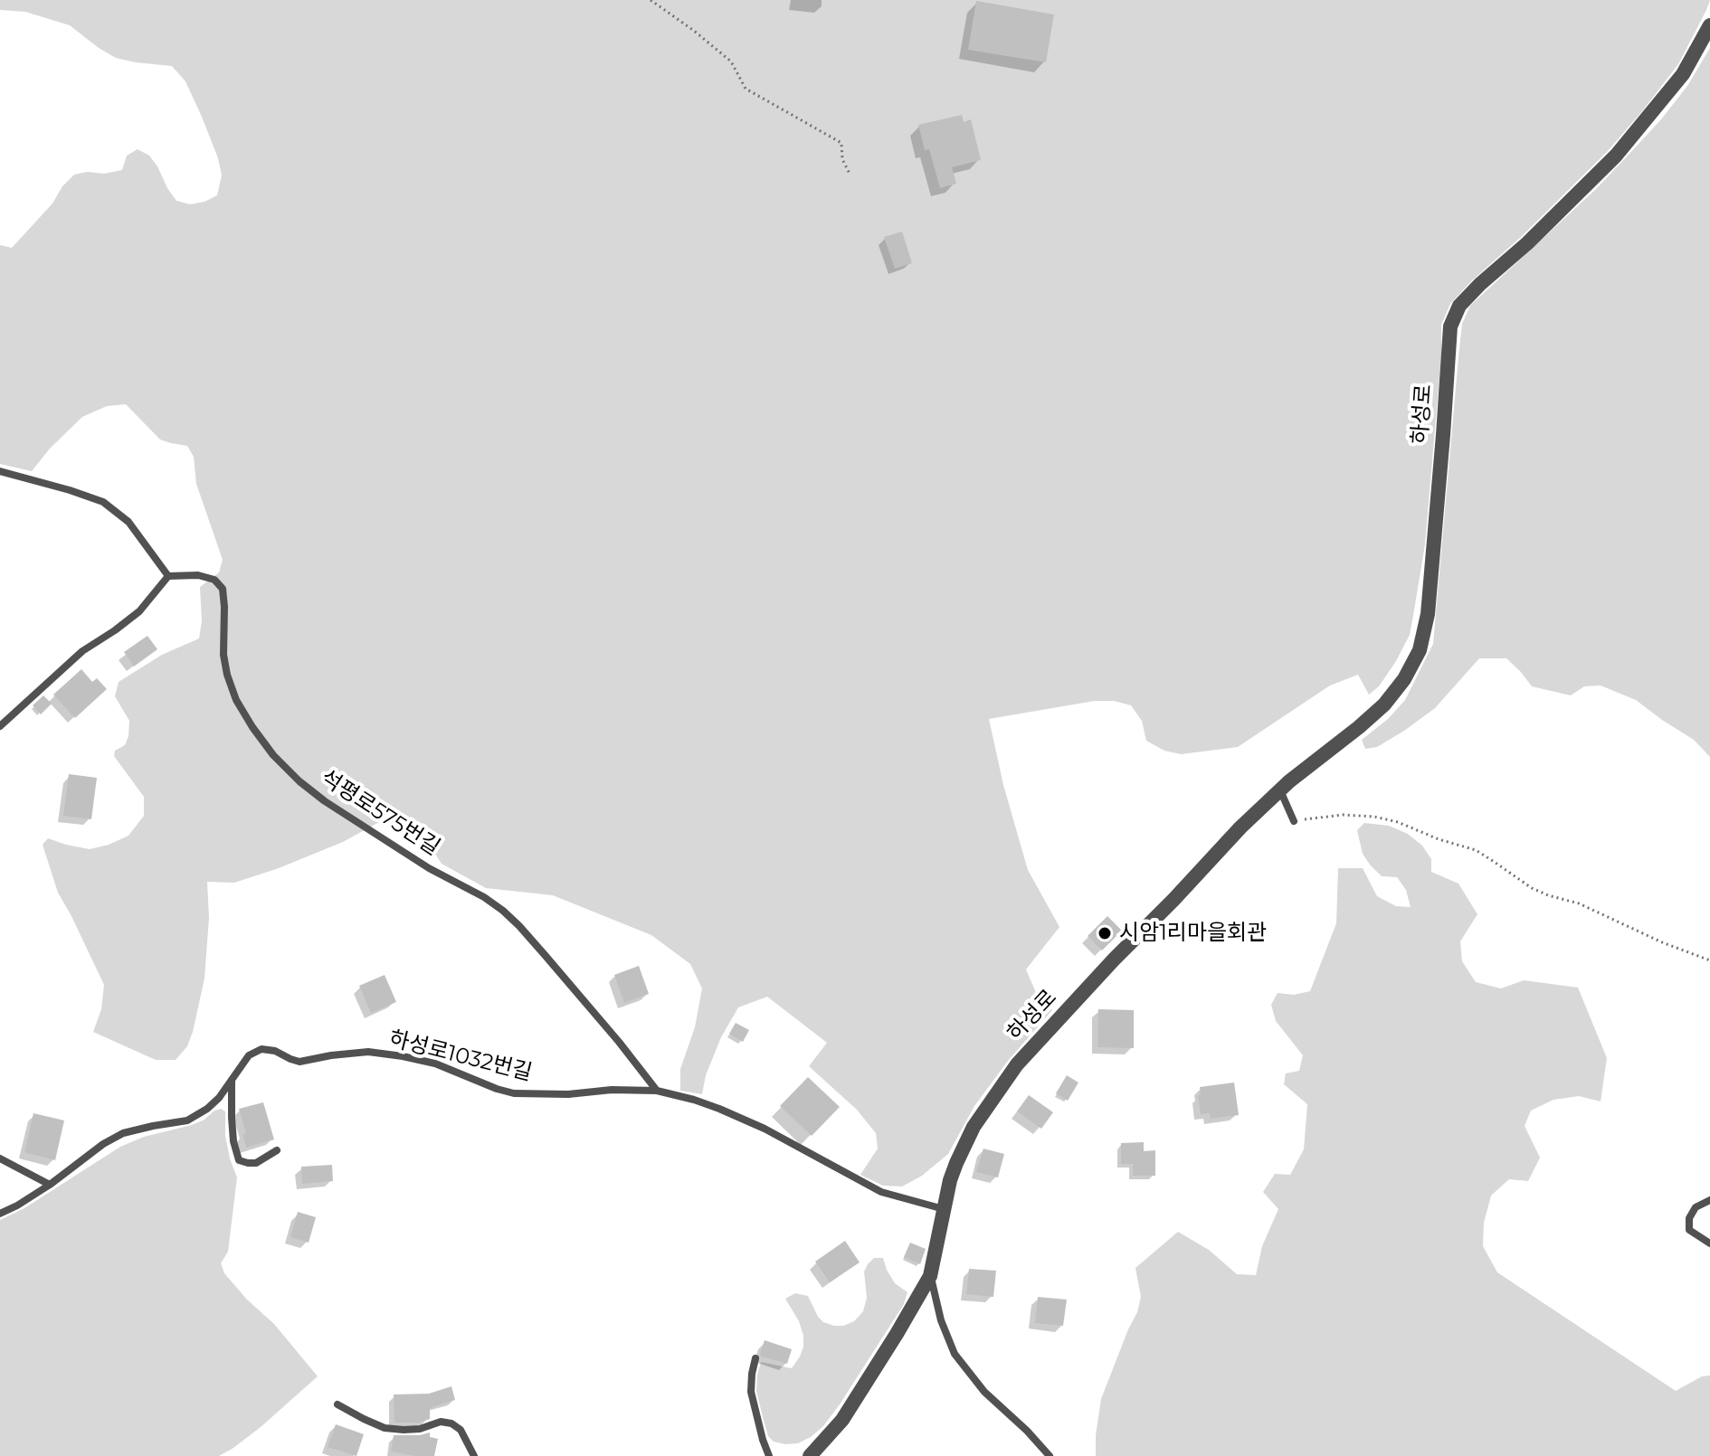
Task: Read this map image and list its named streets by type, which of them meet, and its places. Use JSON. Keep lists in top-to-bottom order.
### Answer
{
  "streets": {
    "street": ["하성로"],
    "lane": ["석평로575번길", "하성로1032번길"]
  },
  "crossings": [
    ["하성로", "하성로1032번길"],
    ["석평로575번길", "하성로1032번길"]
  ],
  "places": ["시암1리마을회관"]
}
